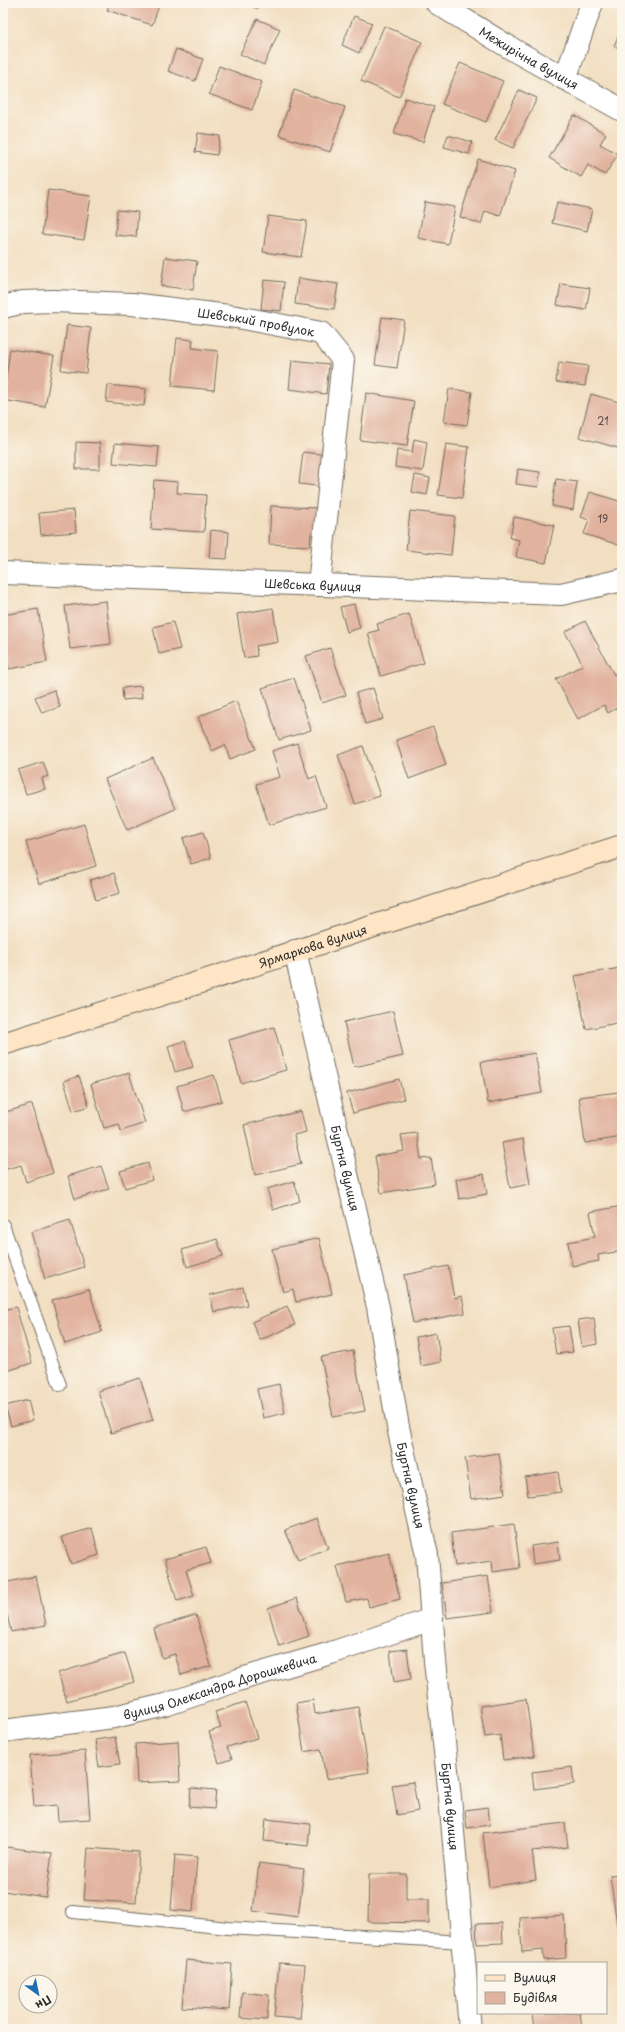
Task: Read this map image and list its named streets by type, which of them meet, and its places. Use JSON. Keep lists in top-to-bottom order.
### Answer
{
  "streets": {
    "street": [
      "Межирічна вулиця",
      "Шевський провулок",
      "Шевська вулиця",
      "Ярмаркова вулиця",
      "Буртна вулиця",
      "вулиця Олександра Дорошкевича"
    ]
  },
  "crossings": [
    ["Шевський провулок", "Шевська вулиця"],
    ["Ярмаркова вулиця", "Буртна вулиця"],
    ["Буртна вулиця", "вулиця Олександра Дорошкевича"]
  ],
  "house_numbers": ["21", "19"],
  "legend": ["Вулиця", "Будівля"],
  "north": "bottom right"
}
